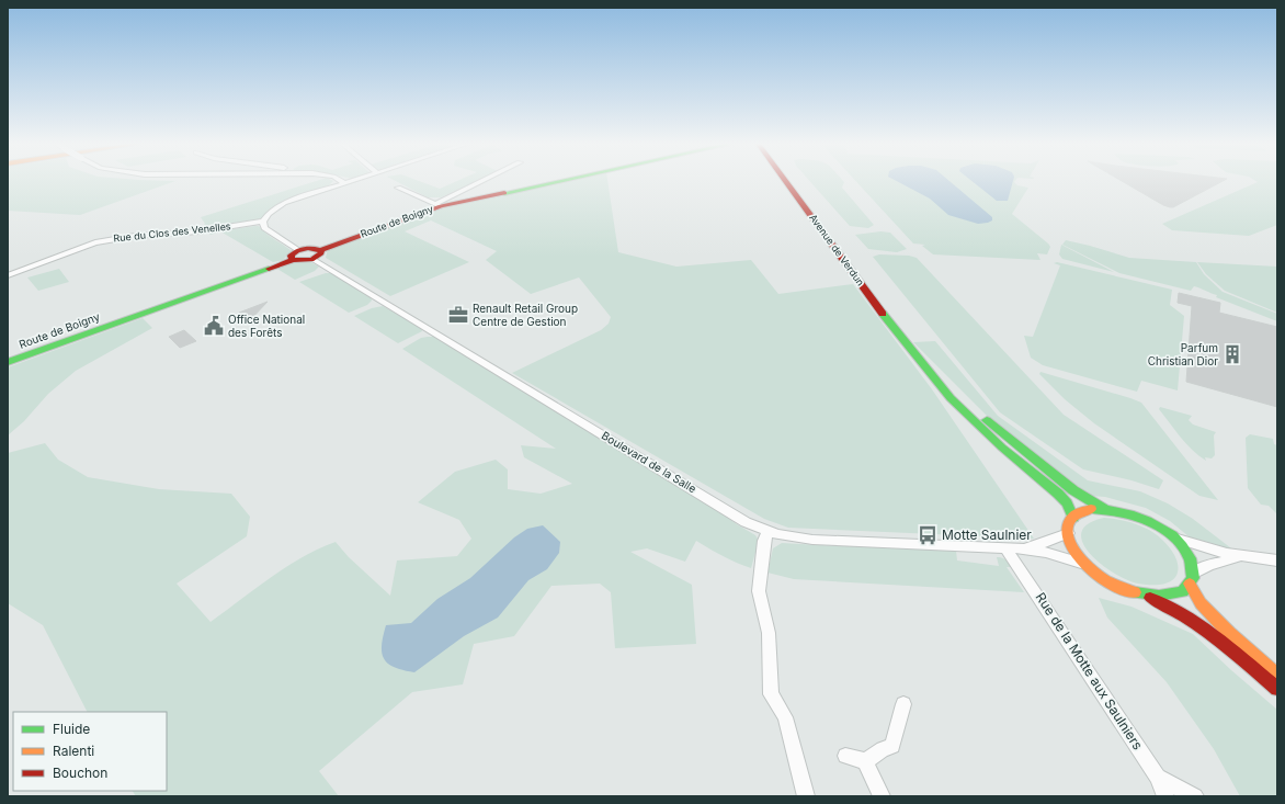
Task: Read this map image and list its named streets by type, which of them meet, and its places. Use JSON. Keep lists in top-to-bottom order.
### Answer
{
  "streets": {
    "main road": ["Route de Boigny", "Avenue de Verdun"],
    "street": ["Rue du Clos des Venelles", "Boulevard de la Salle", "Rue de la Motte aux Saulniers"]
  },
  "crossings": [
    ["Route de Boigny", "Boulevard de la Salle"],
    ["Boulevard de la Salle", "Rue de la Motte aux Saulniers"]
  ],
  "places": {
    "office": ["Renault Retail Group Centre de Gestion"],
    "public building": ["Office National des Forêts"],
    "building": ["Parfum Christian Dior"],
    "bus stop": ["Motte Saulnier"]
  },
  "legend": ["Fluide", "Ralenti", "Bouchon"]
}
